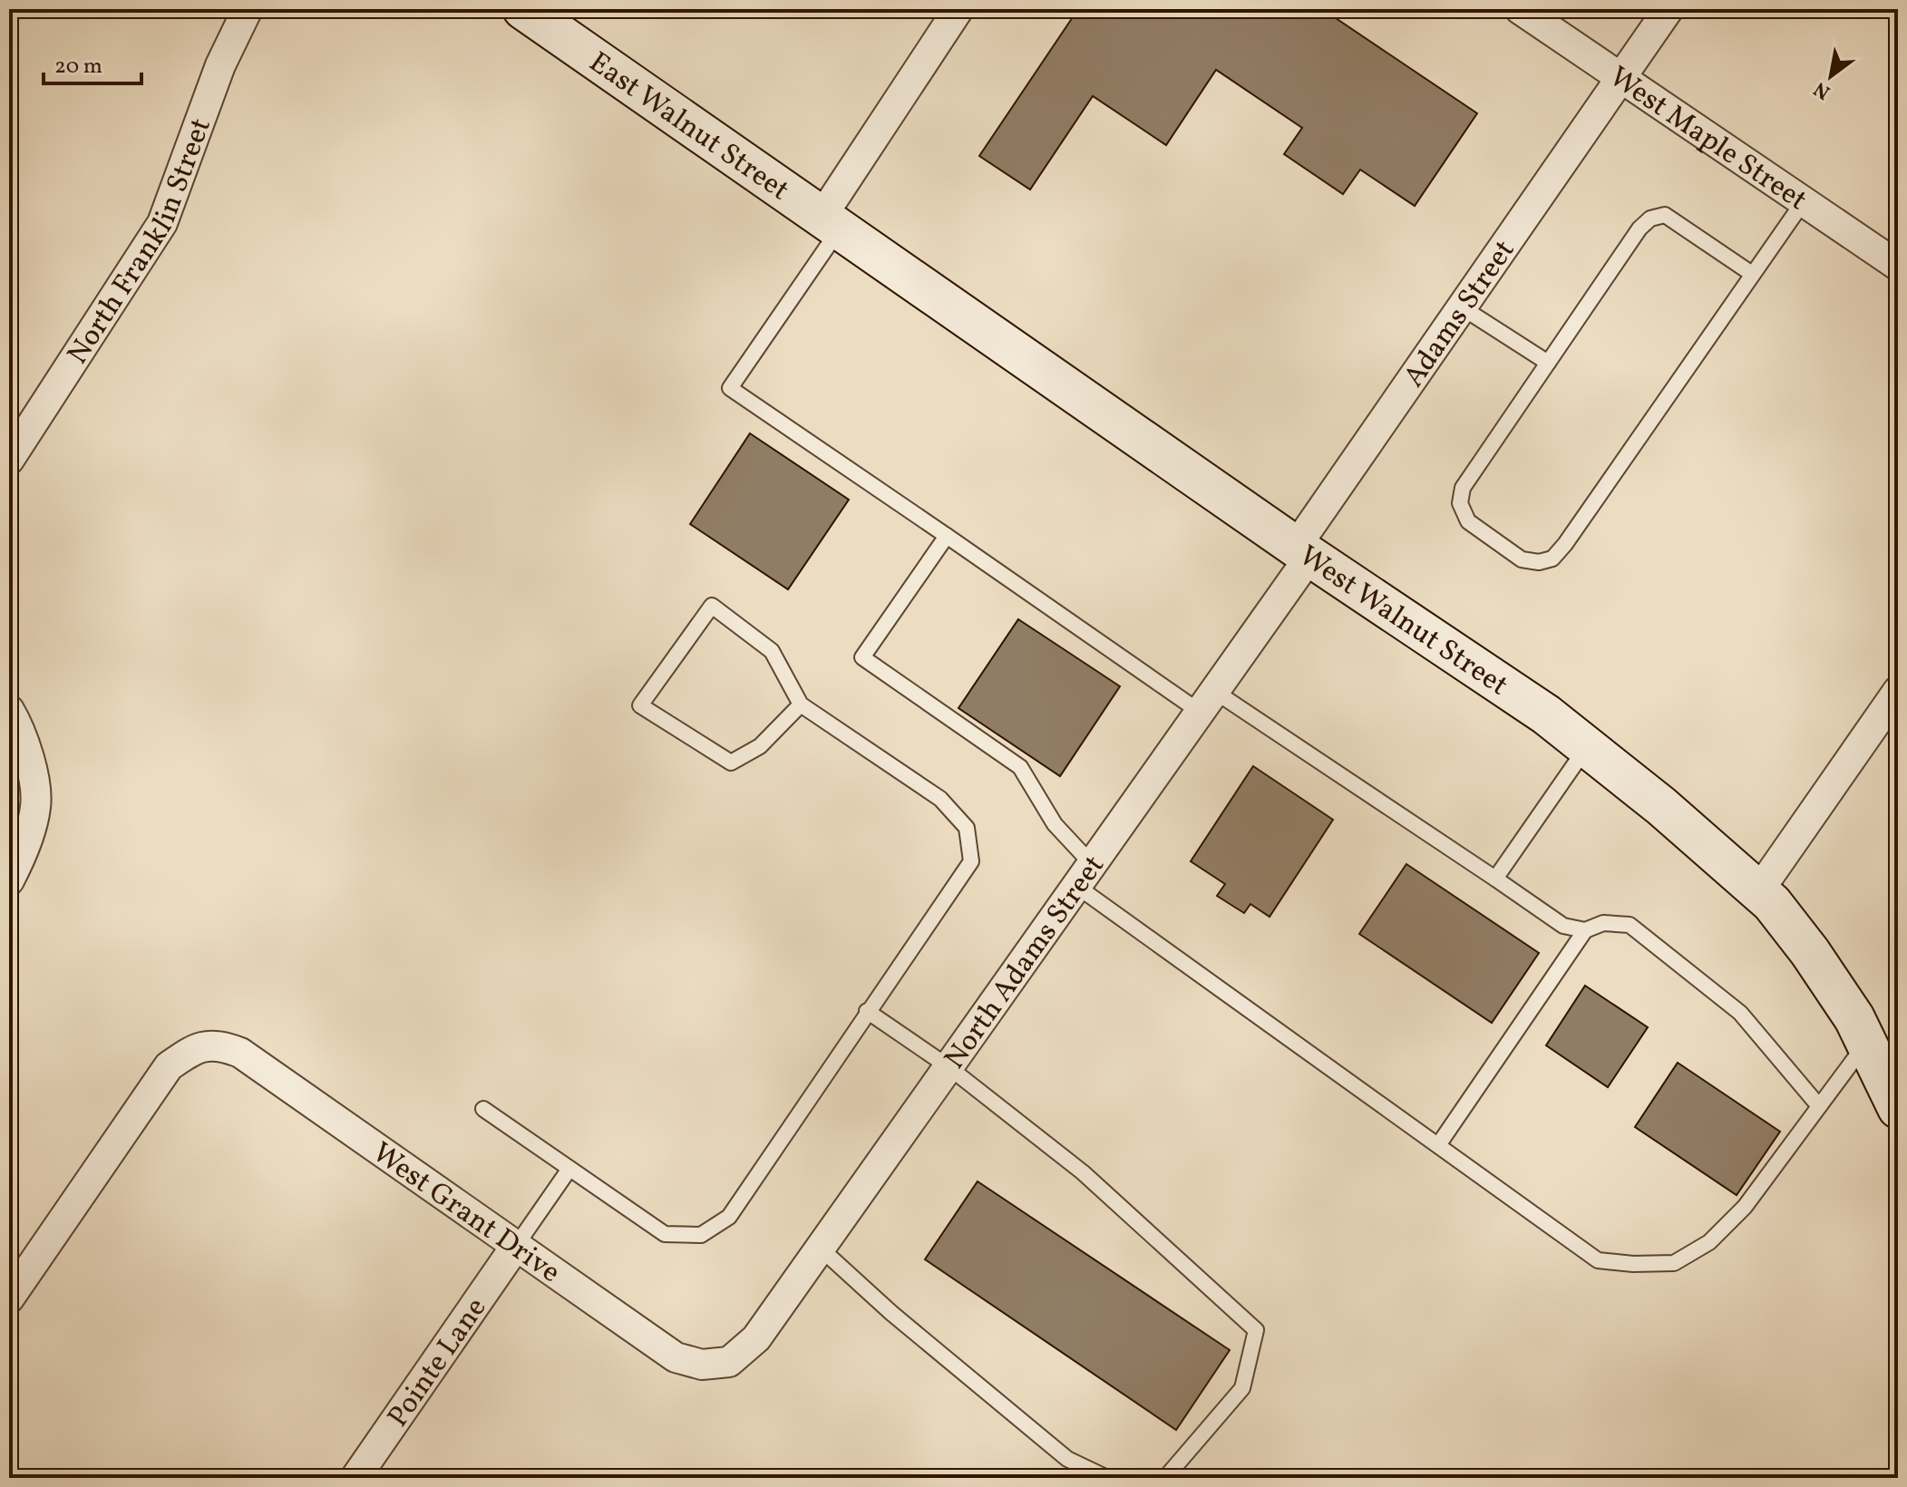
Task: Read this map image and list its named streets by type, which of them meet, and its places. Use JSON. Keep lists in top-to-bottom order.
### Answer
{
  "streets": {
    "main road": ["East Walnut Street", "West Walnut Street"],
    "street": [
      "West Maple Street",
      "North Franklin Street",
      "Adams Street",
      "North Adams Street",
      "West Grant Drive",
      "Pointe Lane"
    ]
  },
  "crossings": [
    ["East Walnut Street", "West Walnut Street"],
    ["West Maple Street", "Adams Street"],
    ["Adams Street", "West Walnut Street"],
    ["Adams Street", "North Adams Street"],
    ["West Walnut Street", "North Adams Street"],
    ["North Adams Street", "West Grant Drive"],
    ["West Grant Drive", "Pointe Lane"]
  ],
  "scale_bar": "20 m",
  "north": "bottom left"
}
